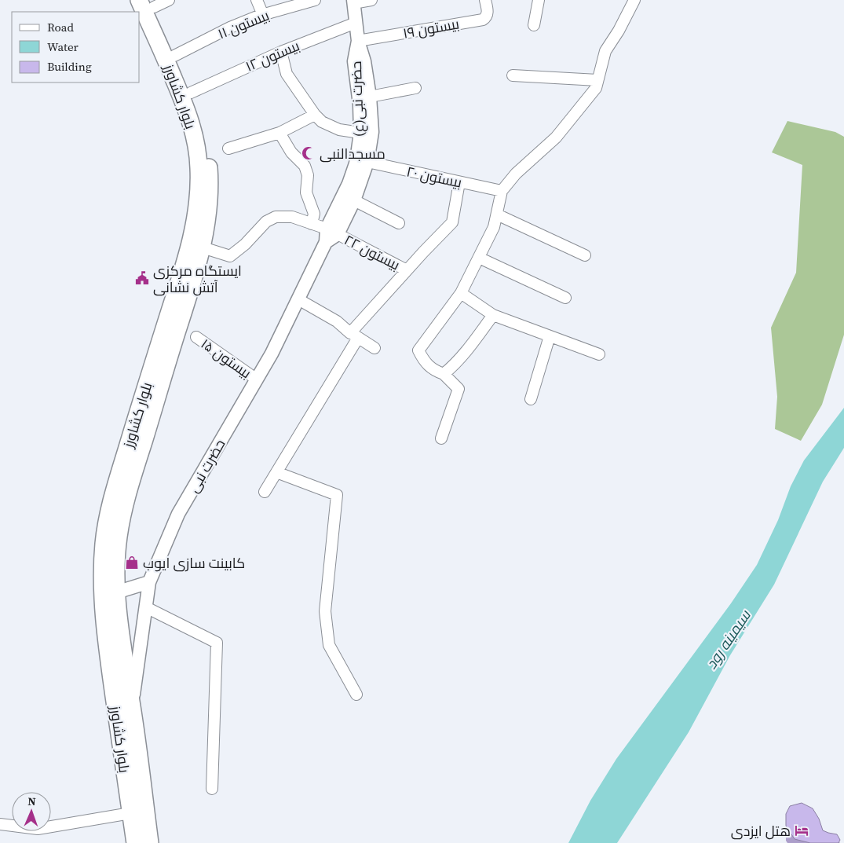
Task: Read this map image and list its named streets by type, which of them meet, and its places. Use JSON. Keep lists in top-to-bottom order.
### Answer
{
  "streets": {
    "main road": ["بلوار کشاورز"],
    "street": [
      "بیستون ۱۱",
      "بیستون ۱۹",
      "بیستون ۱۲",
      "حضرت نبی(ع)",
      "بیستون ۲۰",
      "بیستون ۲۲",
      "بیستون ۱۵",
      "حضرت نبی"
    ]
  },
  "crossings": [
    ["بیستون ۱۱", "بلوار کشاورز"],
    ["بیستون ۱۹", "حضرت نبی(ع)"],
    ["بیستون ۱۲", "بلوار کشاورز"],
    ["بیستون ۱۲", "حضرت نبی(ع)"],
    ["بلوار کشاورز", "بیستون ۲۲"],
    ["بلوار کشاورز", "حضرت نبی"],
    ["حضرت نبی(ع)", "بیستون ۲۰"],
    ["حضرت نبی(ع)", "بیستون ۲۲"],
    ["حضرت نبی(ع)", "حضرت نبی"],
    ["بیستون ۱۵", "حضرت نبی"]
  ],
  "water": ["سیمینه رود"],
  "places": {
    "mosque": ["مسجدالنبی"],
    "public building": ["ایستگاه مرکزی آتش نشانی"],
    "shop": ["کابینت سازی ایوب"],
    "hotel": ["هتل ایزدی"]
  },
  "legend": ["Road", "Water", "Building"],
  "north": "top"
}
